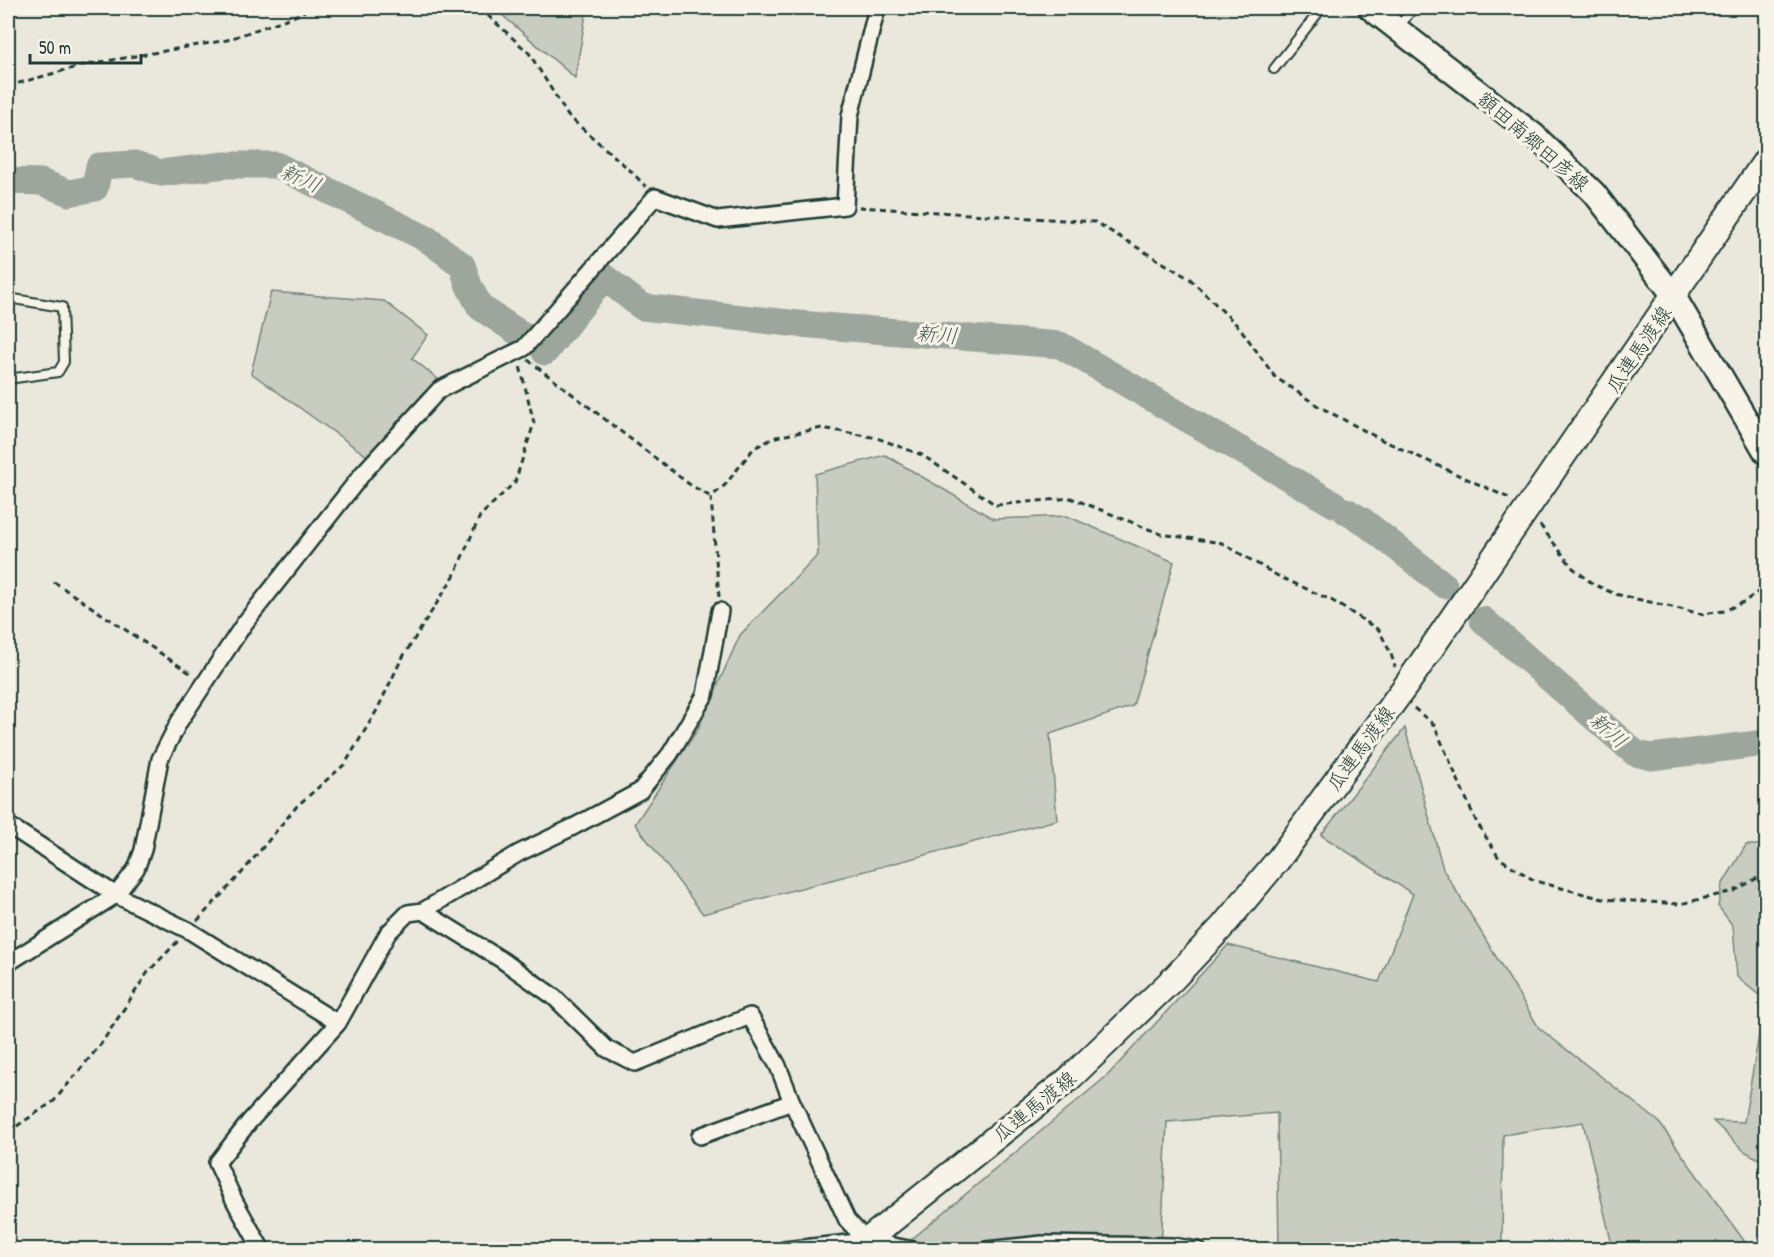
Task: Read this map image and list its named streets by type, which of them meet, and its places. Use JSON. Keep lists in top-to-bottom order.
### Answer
{
  "streets": {
    "main road": ["額田南郷田彦線", "瓜連馬渡線"]
  },
  "crossings": [
    ["額田南郷田彦線", "瓜連馬渡線"]
  ],
  "water": ["新川"],
  "scale_bar": "50 m"
}
